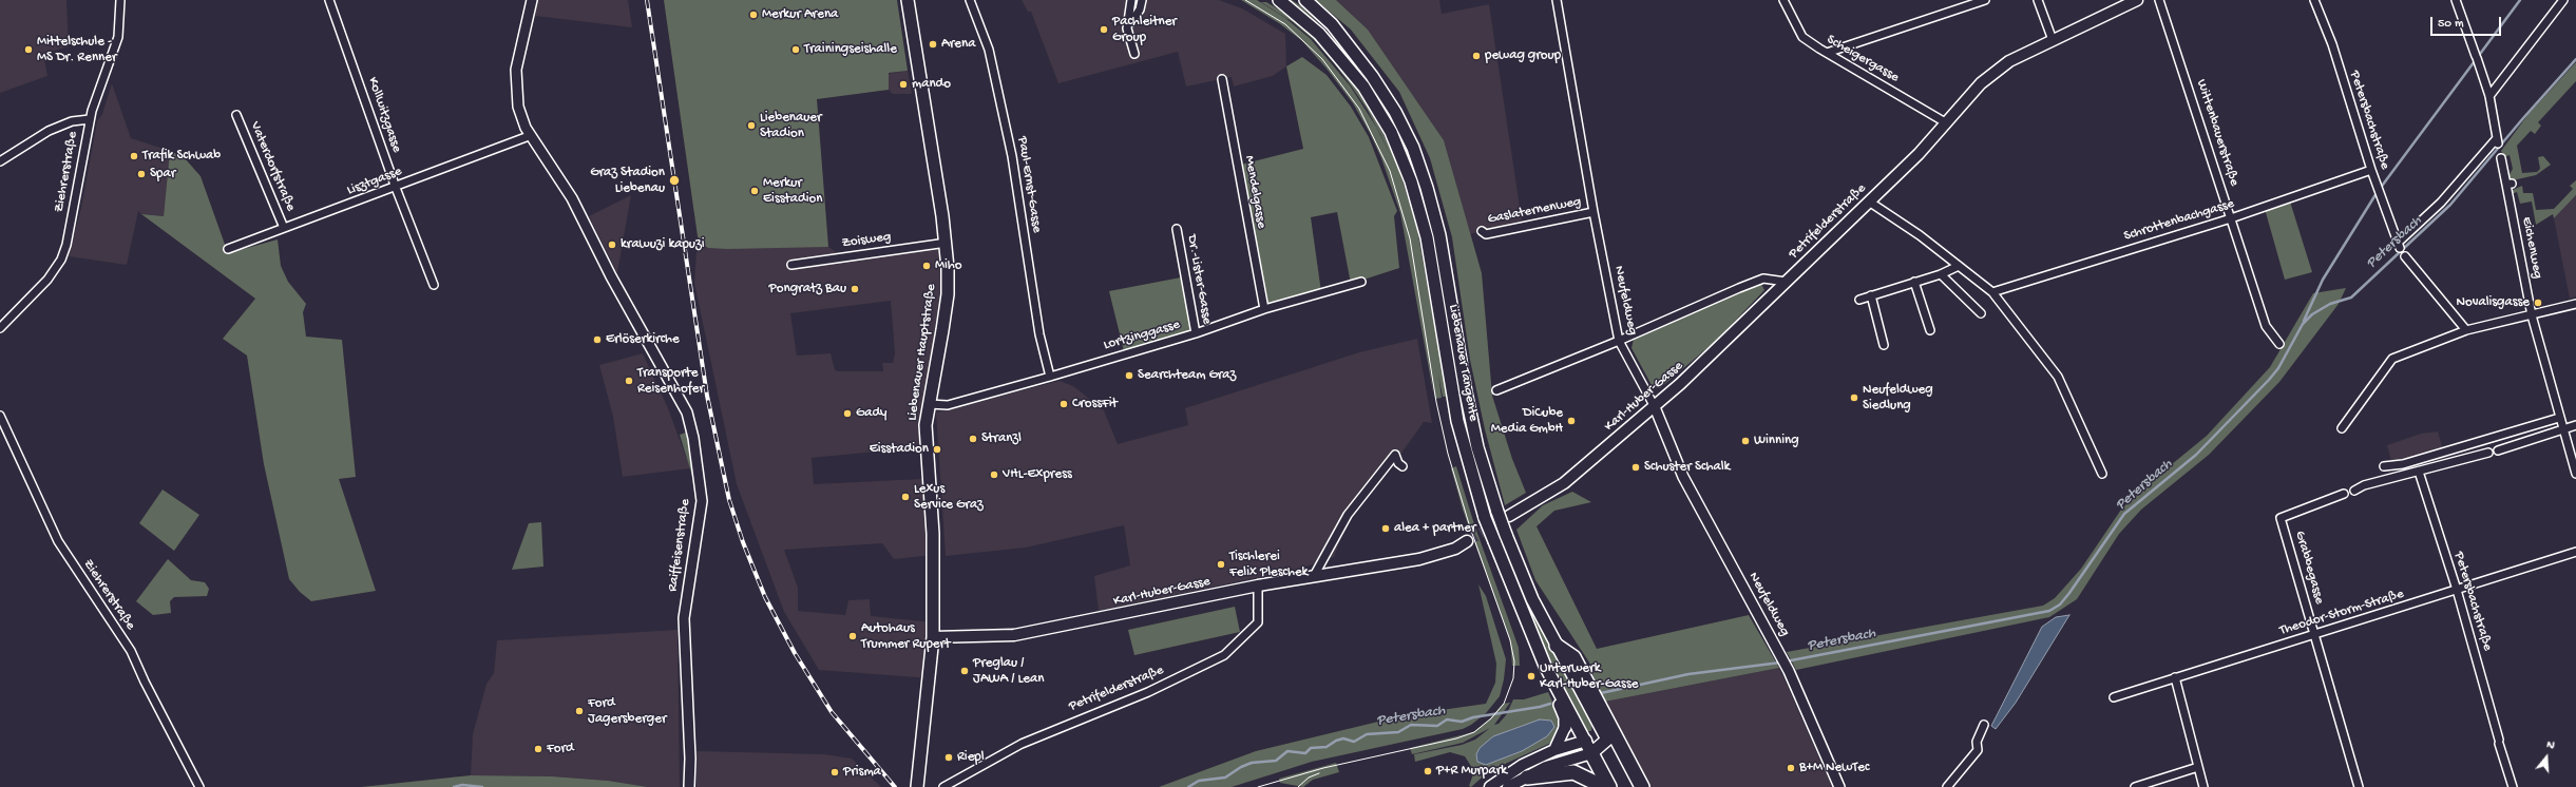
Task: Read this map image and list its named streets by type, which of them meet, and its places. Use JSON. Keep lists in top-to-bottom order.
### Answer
{
  "streets": {
    "main road": [
      "Petrifelderstraße",
      "Liebenauer Hauptstraße",
      "Liebenauer Tangente",
      "Karl-Huber-Gasse"
    ],
    "street": [
      "Scheigergasse",
      "Kollwitzgasse",
      "Petersbachstraße",
      "Wittenbauerstraße",
      "Vaterdorfstraße",
      "Ziehrerstraße",
      "Lisztgasse",
      "Paul-Ernst-Gasse",
      "Mendelgasse",
      "Gaslaternenweg",
      "Schrottenbachgasse",
      "Zoisweg",
      "Eichenweg",
      "Dr.-Lister-Gasse",
      "Neufeldweg",
      "Lortzinggasse",
      "Raiffeisenstraße",
      "Grabbegasse",
      "Theodor-Storm-Straße"
    ]
  },
  "crossings": [
    ["Scheigergasse", "Petrifelderstraße"],
    ["Kollwitzgasse", "Lisztgasse"],
    ["Petersbachstraße", "Schrottenbachgasse"],
    ["Petersbachstraße", "Theodor-Storm-Straße"],
    ["Wittenbauerstraße", "Schrottenbachgasse"],
    ["Vaterdorfstraße", "Lisztgasse"],
    ["Lisztgasse", "Raiffeisenstraße"],
    ["Paul-Ernst-Gasse", "Lortzinggasse"],
    ["Mendelgasse", "Lortzinggasse"],
    ["Gaslaternenweg", "Neufeldweg"],
    ["Petrifelderstraße", "Karl-Huber-Gasse"],
    ["Zoisweg", "Liebenauer Hauptstraße"],
    ["Dr.-Lister-Gasse", "Lortzinggasse"],
    ["Neufeldweg", "Karl-Huber-Gasse"],
    ["Lortzinggasse", "Liebenauer Hauptstraße"],
    ["Liebenauer Hauptstraße", "Karl-Huber-Gasse"],
    ["Grabbegasse", "Theodor-Storm-Straße"]
  ],
  "water": ["Petersbach"],
  "places": [
    "Merkur Arena",
    "Pachleitner Group",
    "Arena",
    "Mittelschule - MS Dr. Renner",
    "Trainingseishalle",
    "pewag group",
    "mando",
    "Liebenauer Stadion",
    "Trafik Schwab",
    "Spar",
    "Graz Stadion Liebenau",
    "Merkur Eisstadion",
    "krawuzi kapuzi",
    "Miho",
    "Pongratz Bau",
    "Novalisgasse",
    "Erlöserkirche",
    "Searchteam Graz",
    "Transporte Reisenhofer",
    "Neufeldweg Siedlung",
    "CrossFit",
    "Gady",
    "DiCube Media GmbH",
    "Stranzl",
    "Winning",
    "Eisstadion",
    "Schuster Schalk",
    "VHL-Express",
    "Lexus Service Graz",
    "alea + partner",
    "Tischlerei Felix Pleschek",
    "Autohaus Trummer Rupert",
    "Preglau / JAWA / Lean",
    "Unterwerk Karl-Huber-Gasse",
    "Ford Jagersberger",
    "Ford",
    "Riepl",
    "B+M NewTec",
    "P+R Murpark",
    "Prisma"
  ],
  "scale_bar": "50 m",
  "north": "top"
}
